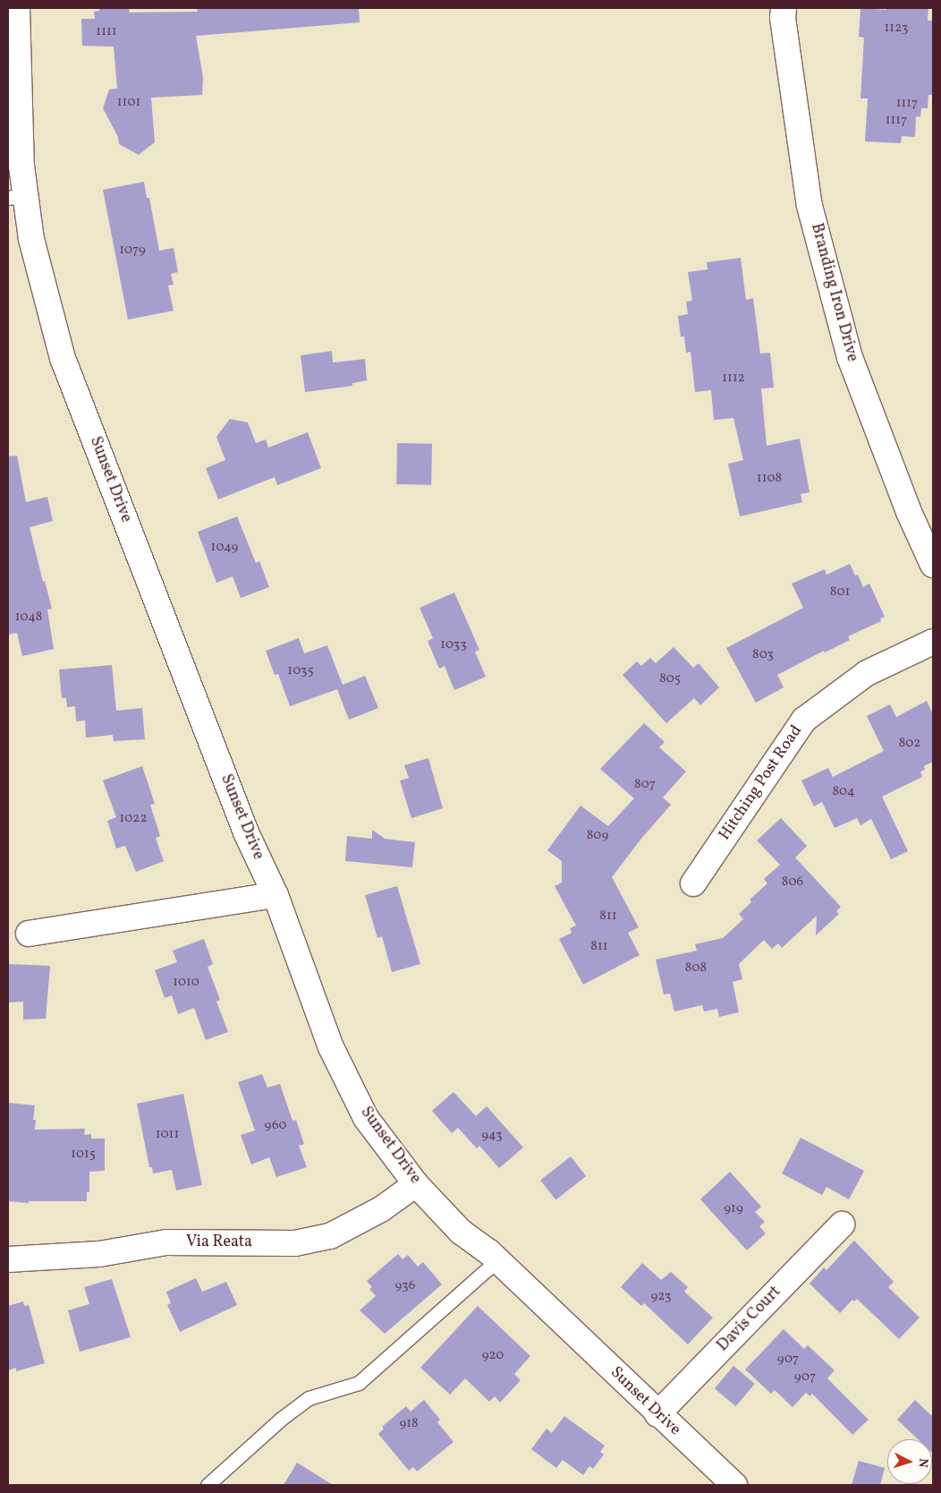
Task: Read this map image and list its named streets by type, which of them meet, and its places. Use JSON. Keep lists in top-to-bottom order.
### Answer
{
  "streets": {
    "street": [
      "Branding Iron Drive",
      "Sunset Drive",
      "Hitching Post Road",
      "Via Reata",
      "Davis Court"
    ]
  },
  "crossings": [
    ["Sunset Drive", "Via Reata"],
    ["Sunset Drive", "Davis Court"]
  ],
  "house_numbers": [
    "1123",
    "1111",
    "1101",
    "1117",
    "1117",
    "1079",
    "1112",
    "1108",
    "1049",
    "801",
    "1048",
    "1033",
    "803",
    "1035",
    "805",
    "802",
    "807",
    "804",
    "1022",
    "809",
    "806",
    "811",
    "811",
    "808",
    "1010",
    "960",
    "1011",
    "943",
    "1015",
    "919",
    "936",
    "923",
    "920",
    "907",
    "907",
    "918"
  ],
  "north": "right"
}
